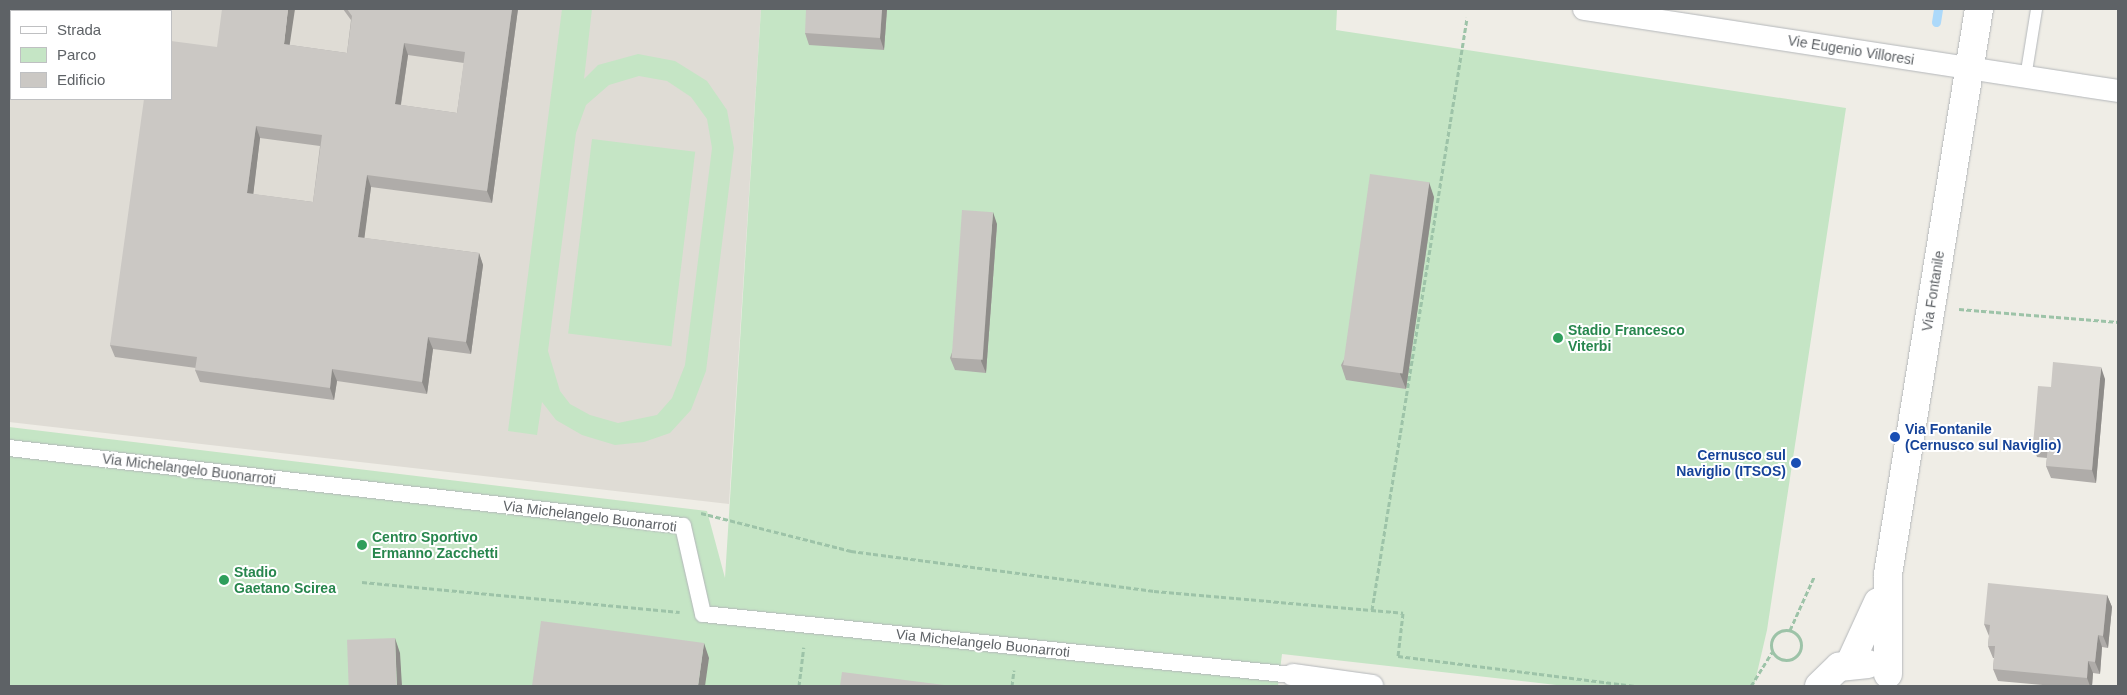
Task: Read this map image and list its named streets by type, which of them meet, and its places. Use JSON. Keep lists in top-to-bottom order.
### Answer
{
  "streets": {
    "street": ["Vie Eugenio Villoresi", "Via Fontanile", "Via Michelangelo Buonarroti"]
  },
  "crossings": [
    ["Vie Eugenio Villoresi", "Via Fontanile"]
  ],
  "places": [
    "Stadio Francesco Viterbi",
    "Via Fontanile (Cernusco sul Naviglio)",
    "Cernusco sul Naviglio (ITSOS)",
    "Centro Sportivo Ermanno Zacchetti",
    "Stadio Gaetano Scirea"
  ],
  "legend": ["Strada", "Parco", "Edificio"]
}
